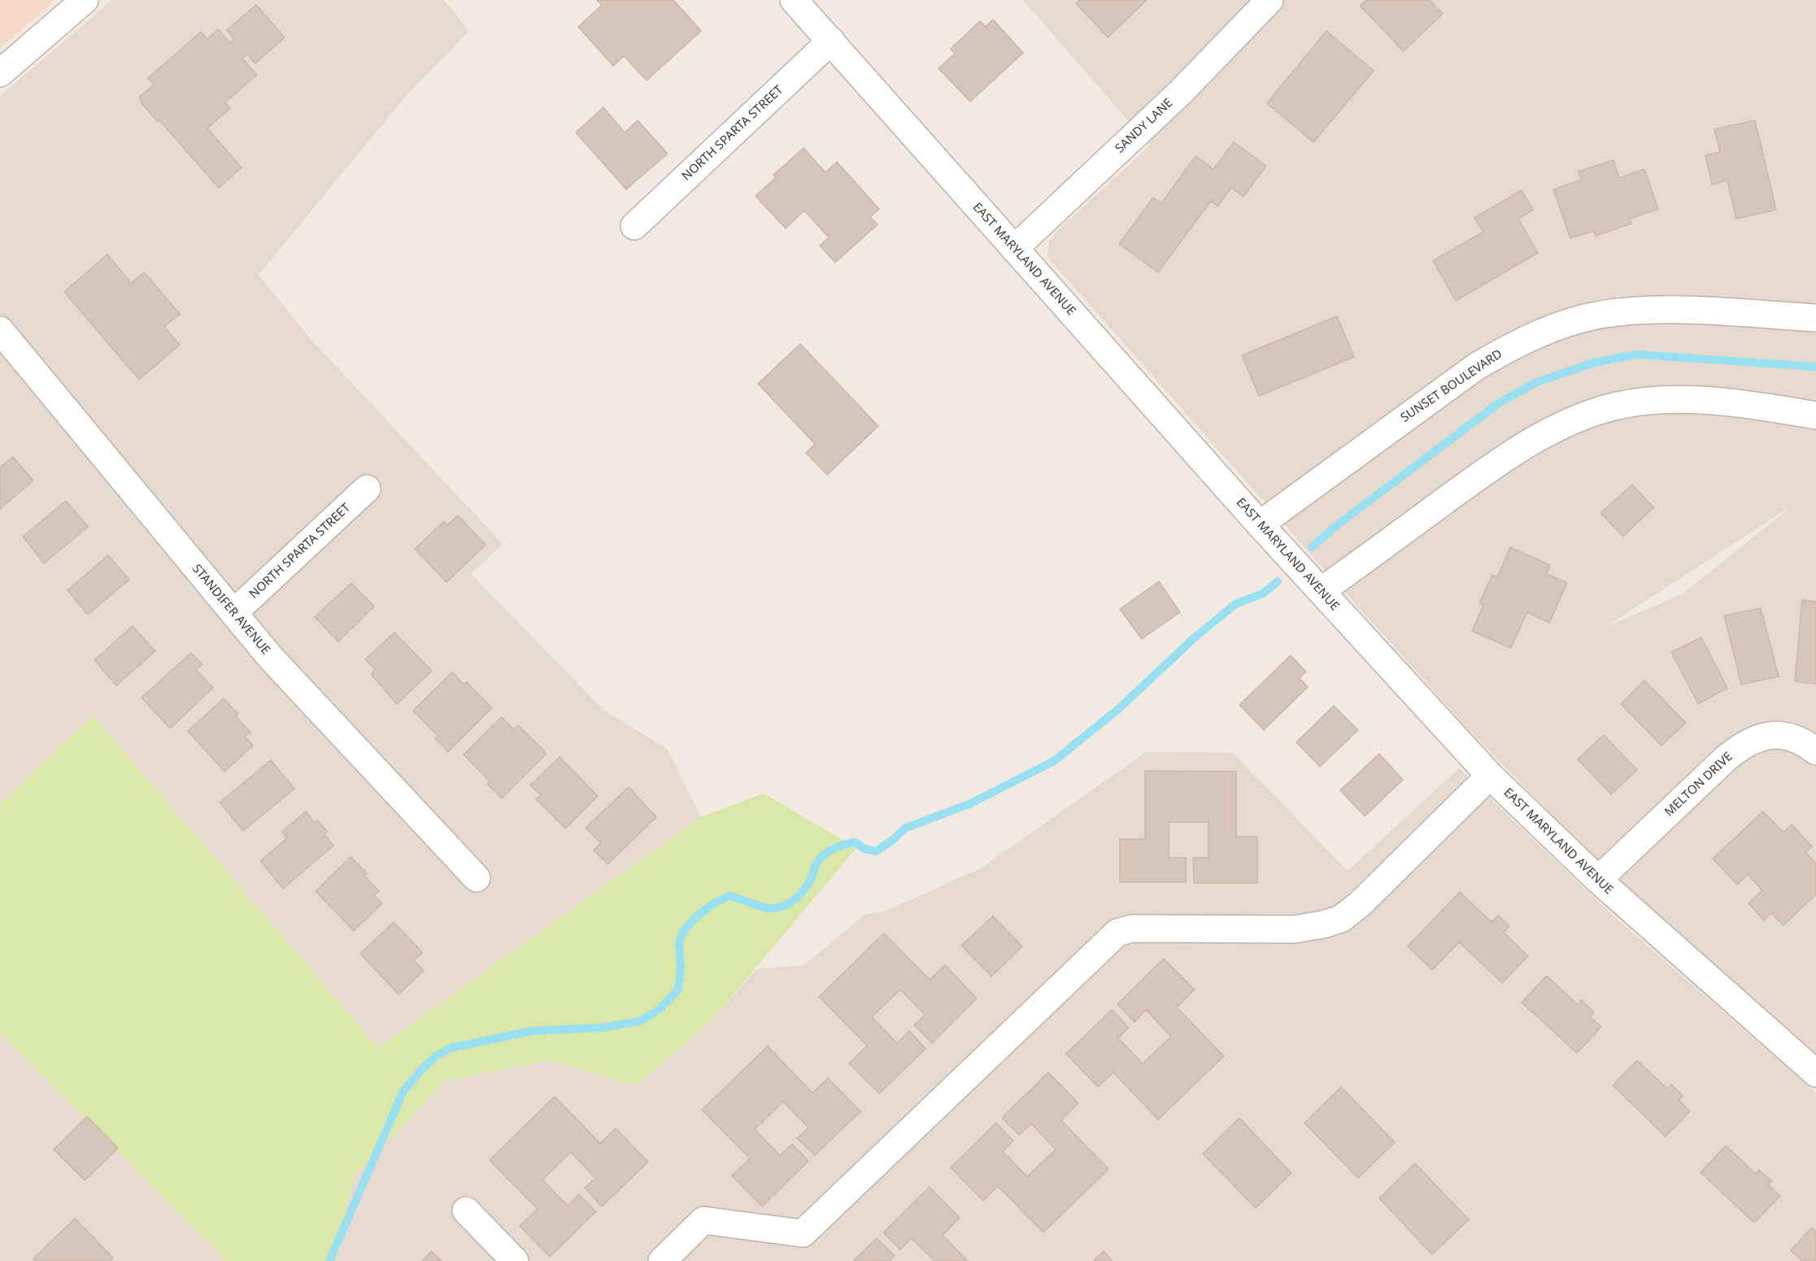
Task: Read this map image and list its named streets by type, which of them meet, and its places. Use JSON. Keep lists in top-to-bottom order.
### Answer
{
  "streets": {
    "street": [
      "SANDY LANE",
      "NORTH SPARTA STREET",
      "EAST MARYLAND AVENUE",
      "SUNSET BOULEVARD",
      "STANDIFER AVENUE",
      "MELTON DRIVE"
    ]
  },
  "crossings": [
    ["SANDY LANE", "EAST MARYLAND AVENUE"],
    ["NORTH SPARTA STREET", "EAST MARYLAND AVENUE"],
    ["NORTH SPARTA STREET", "STANDIFER AVENUE"],
    ["EAST MARYLAND AVENUE", "SUNSET BOULEVARD"],
    ["EAST MARYLAND AVENUE", "MELTON DRIVE"]
  ]
}
